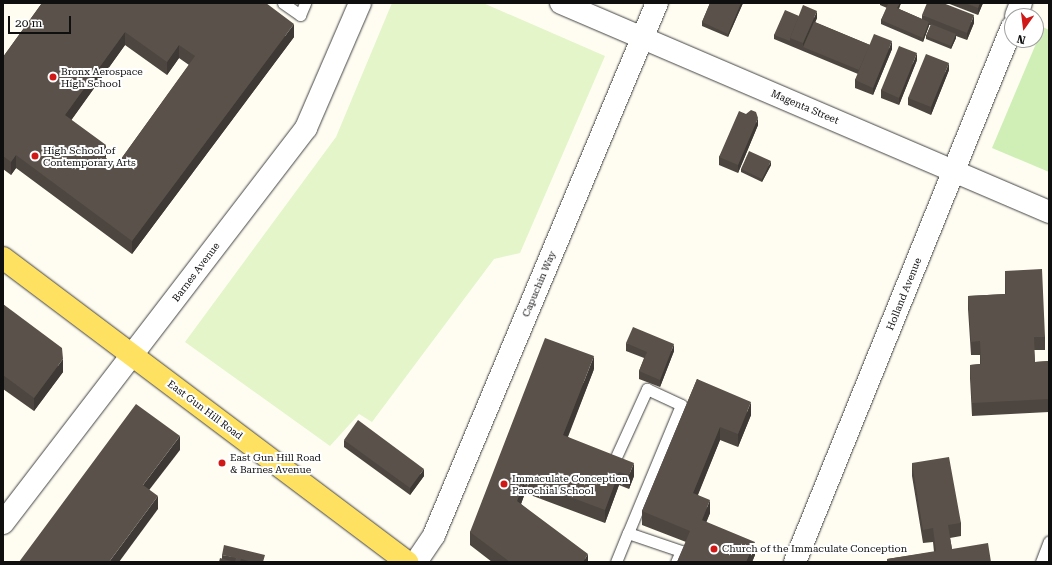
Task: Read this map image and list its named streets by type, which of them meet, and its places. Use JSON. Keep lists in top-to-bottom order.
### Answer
{
  "streets": {
    "main road": ["East Gun Hill Road"],
    "street": [
      "Magenta Street",
      "Barnes Avenue",
      "Capuchin Way",
      "Holland Avenue"
    ]
  },
  "crossings": [
    ["Magenta Street", "Capuchin Way"],
    ["Magenta Street", "Holland Avenue"],
    ["Barnes Avenue", "East Gun Hill Road"]
  ],
  "places": [
    "Bronx Aerospace High School",
    "High School of Contemporary Arts",
    "East Gun Hill Road & Barnes Avenue",
    "Immaculate Conception Parochial School",
    "Church of the Immaculate Conception"
  ],
  "scale_bar": "20 m",
  "north": "bottom"
}
